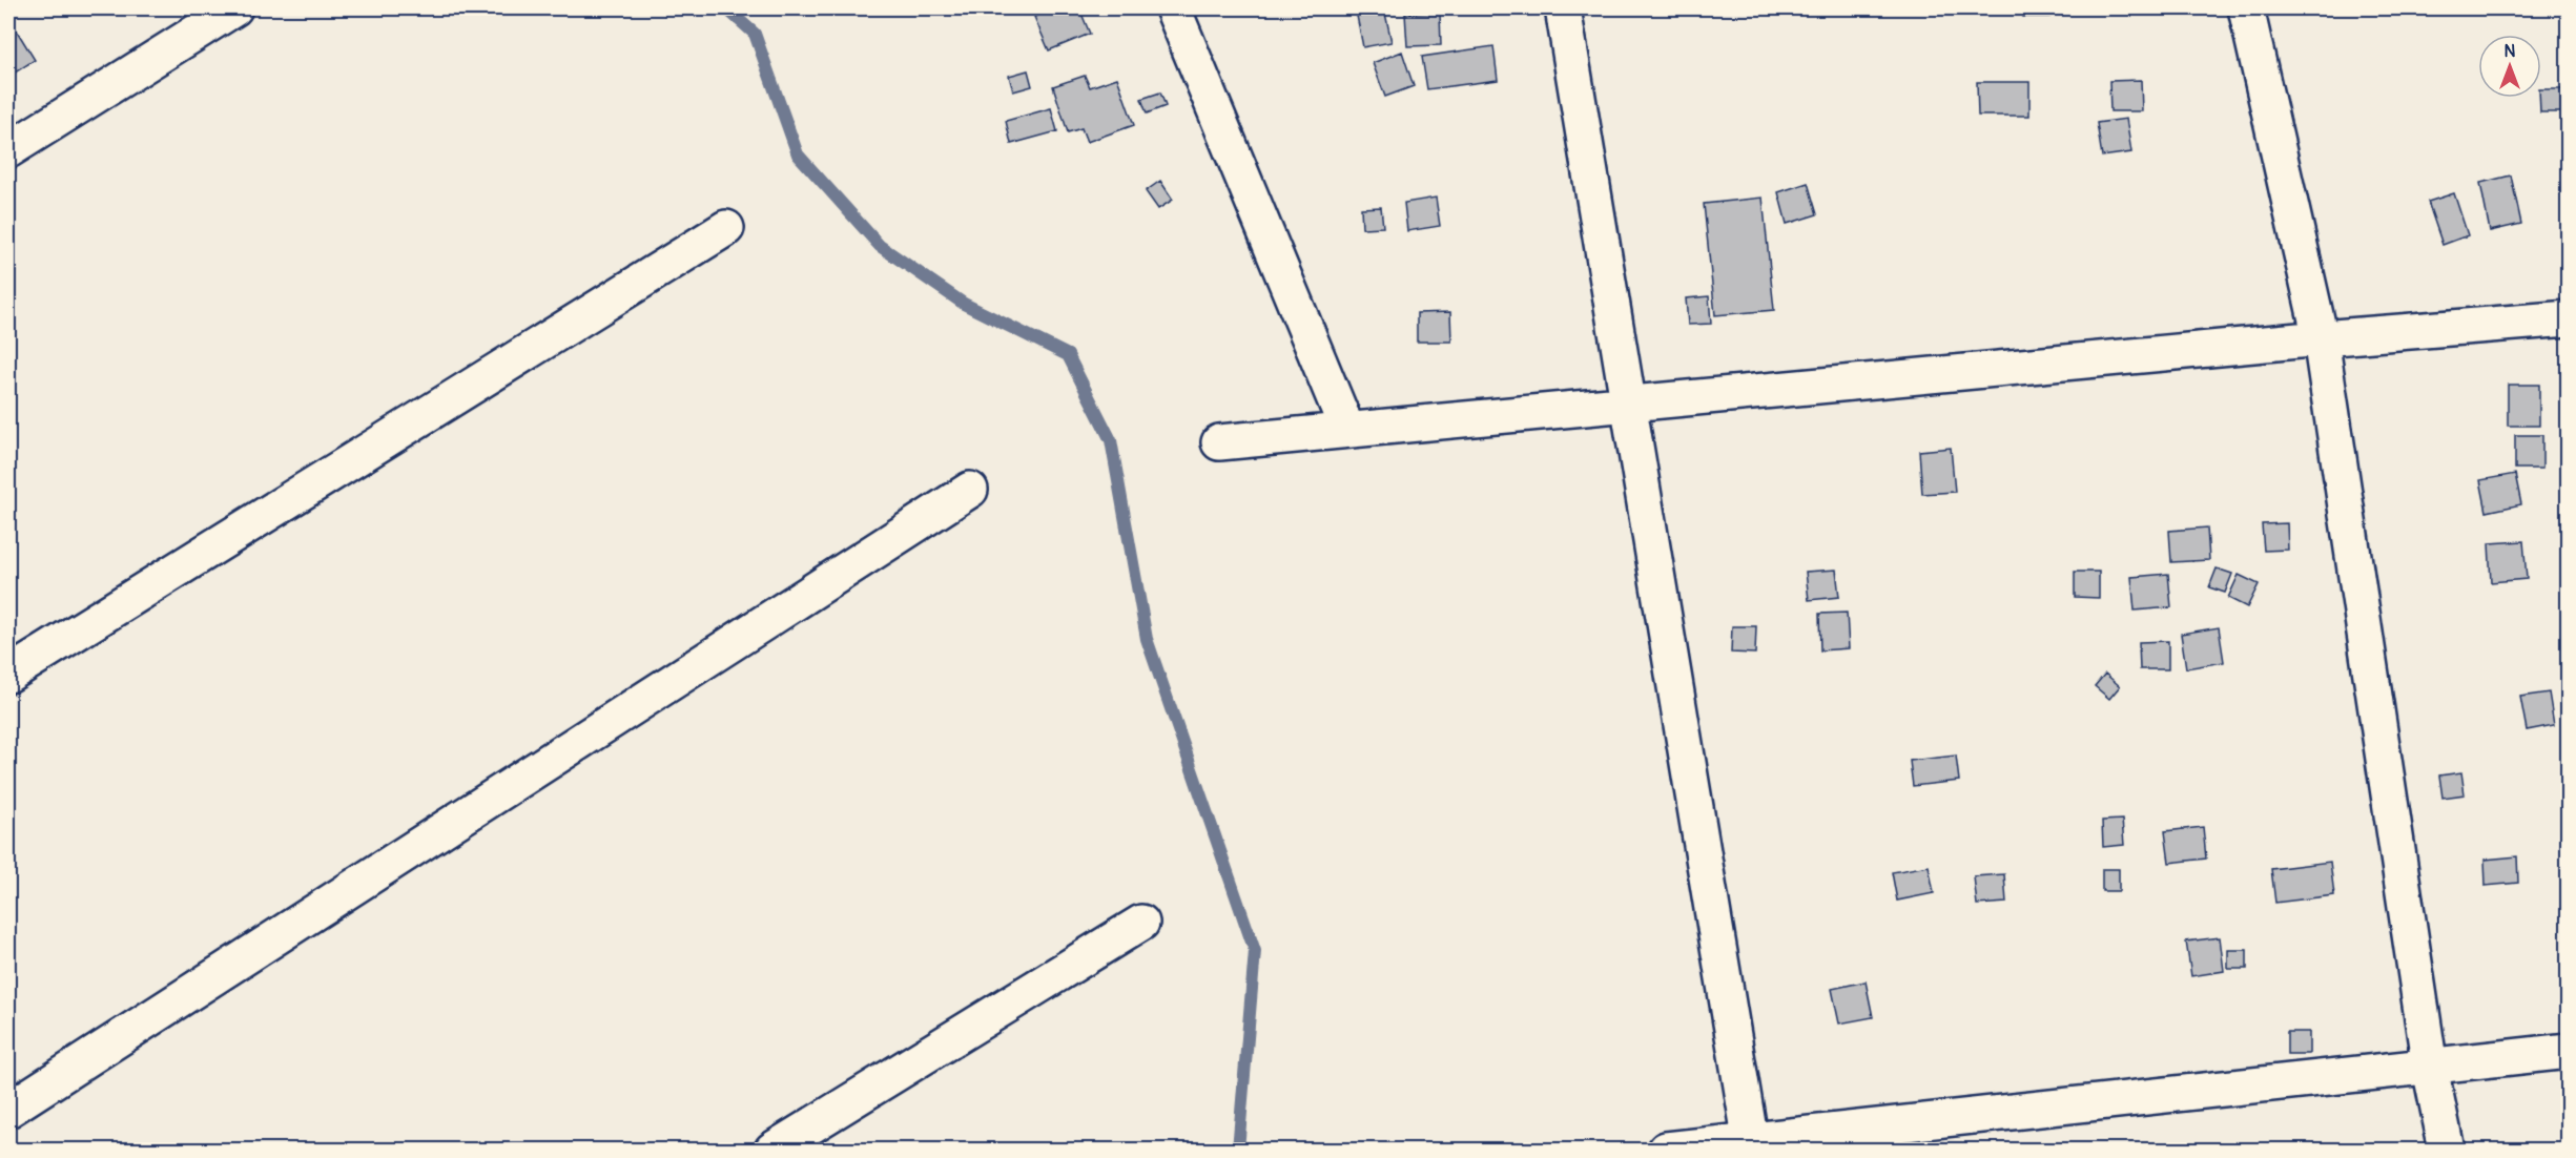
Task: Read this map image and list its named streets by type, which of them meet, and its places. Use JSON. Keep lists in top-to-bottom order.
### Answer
{
  "north": "top"
}
